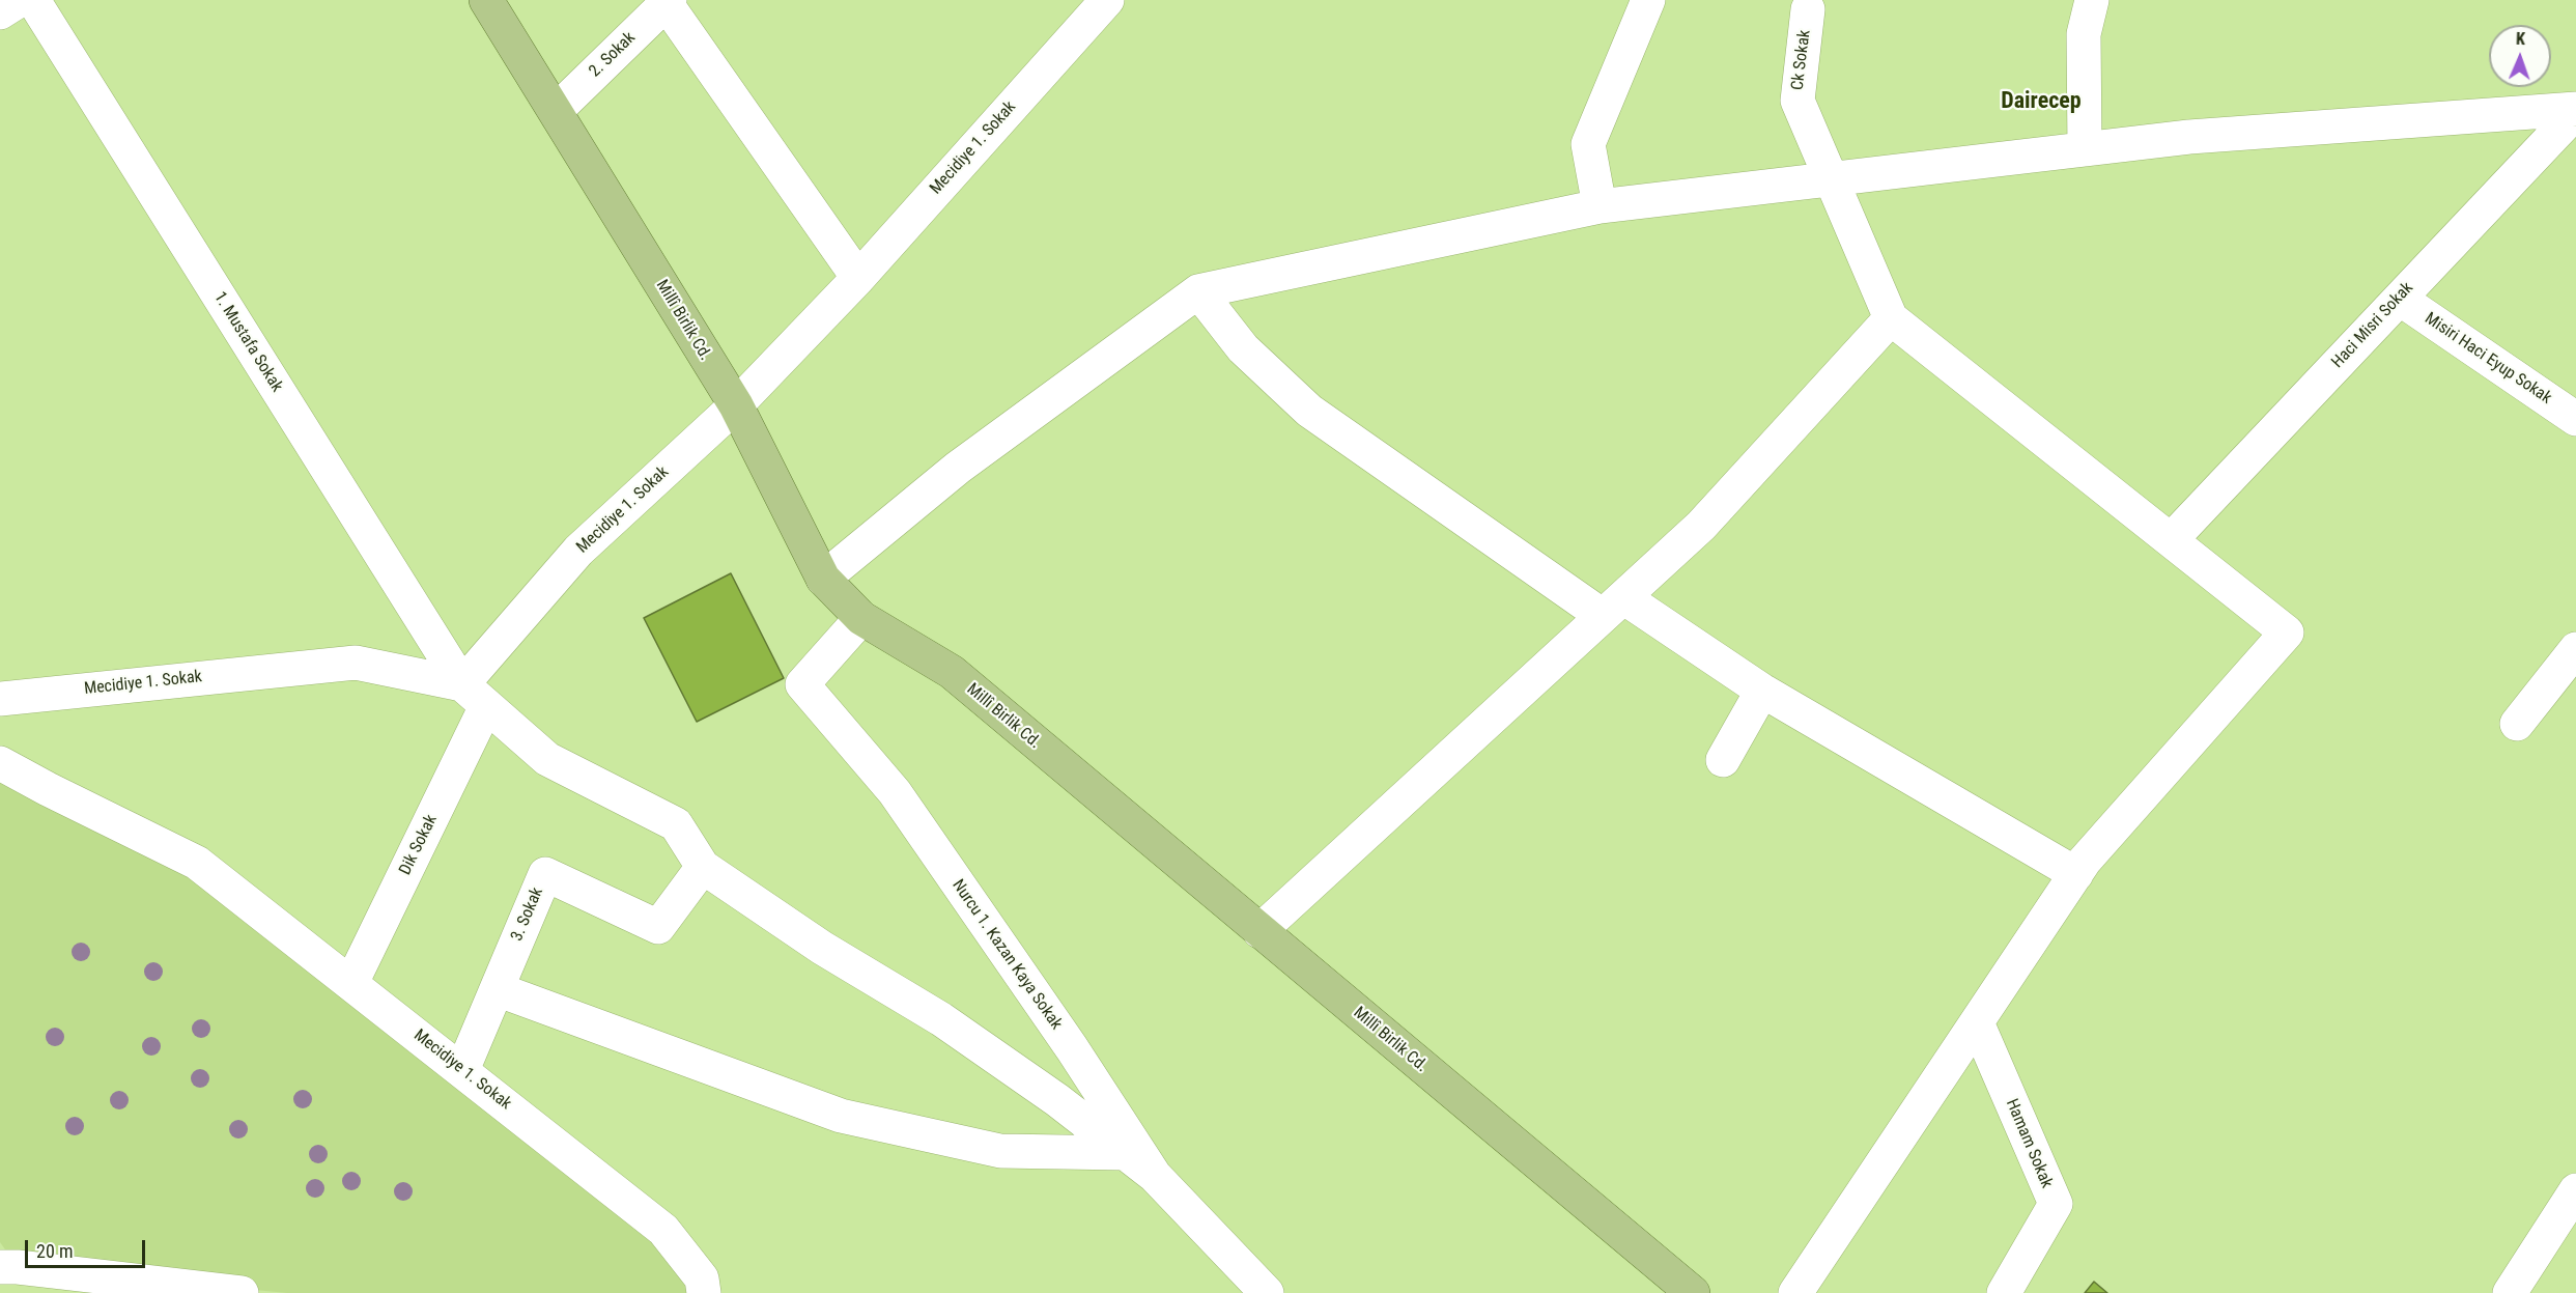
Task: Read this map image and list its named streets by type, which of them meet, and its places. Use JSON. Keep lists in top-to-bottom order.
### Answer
{
  "streets": {
    "main road": ["Millî Birlik Cd."],
    "street": [
      "2. Sokak",
      "Ck Sokak",
      "Mecidiye 1. Sokak",
      "Haci Misri Sokak",
      "1. Mustafa Sokak",
      "Misiri Haci Eyup Sokak",
      "Dik Sokak",
      "3. Sokak",
      "Nurcu 1. Kazan Kaya Sokak",
      "Hamam Sokak"
    ]
  },
  "crossings": [
    ["2. Sokak", "Millî Birlik Cd."],
    ["Mecidiye 1. Sokak", "Millî Birlik Cd."],
    ["Mecidiye 1. Sokak", "1. Mustafa Sokak"],
    ["Mecidiye 1. Sokak", "Dik Sokak"],
    ["Mecidiye 1. Sokak", "3. Sokak"],
    ["Millî Birlik Cd.", "Nurcu 1. Kazan Kaya Sokak"],
    ["Haci Misri Sokak", "Misiri Haci Eyup Sokak"]
  ],
  "districts": ["Dairecep"],
  "scale_bar": "20 m",
  "north": "top"
}
